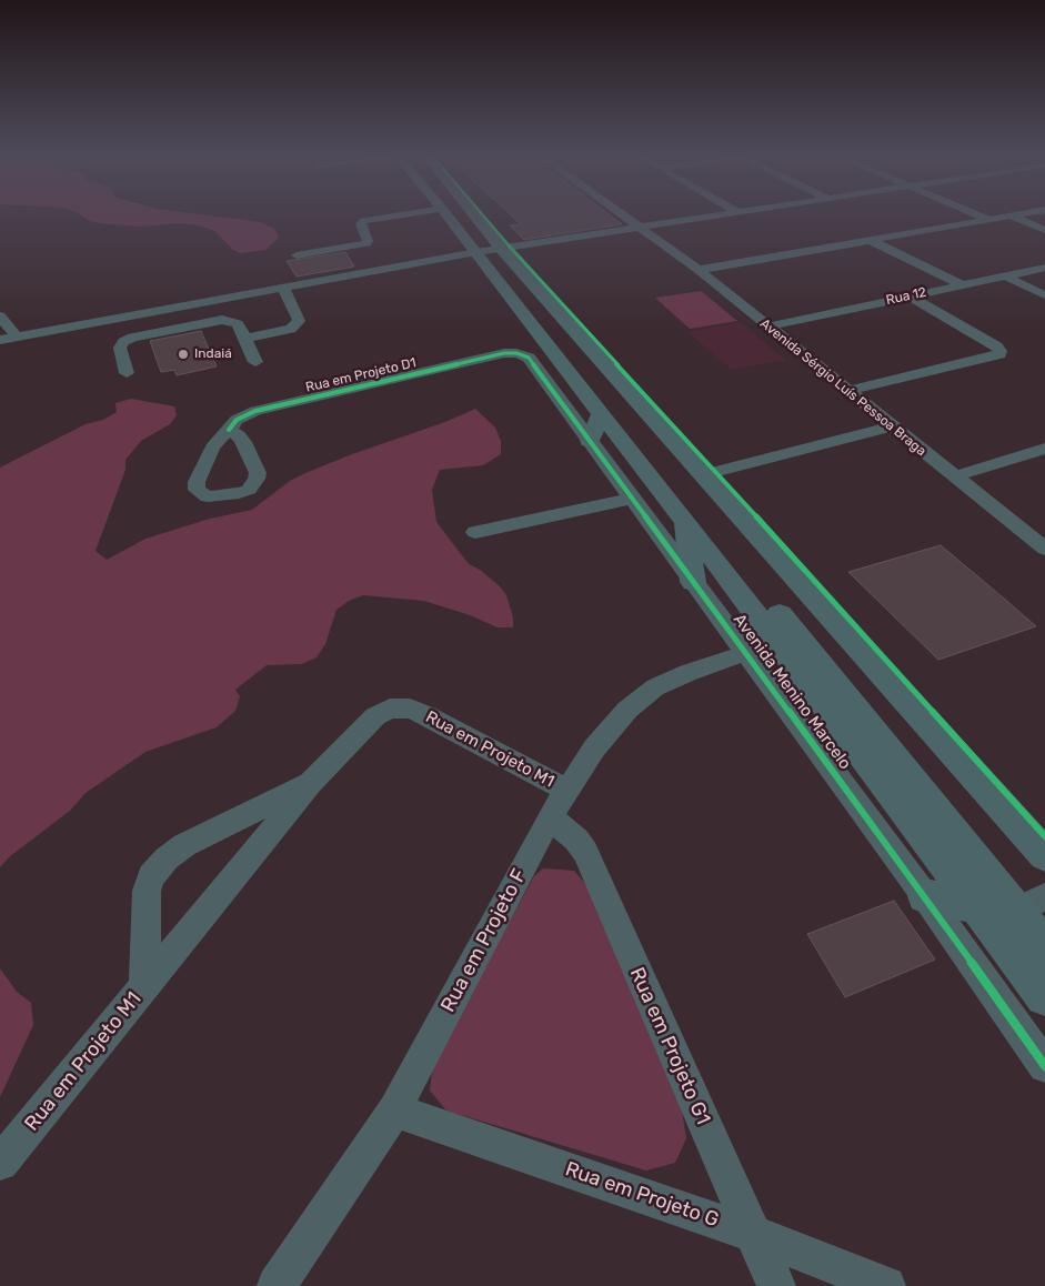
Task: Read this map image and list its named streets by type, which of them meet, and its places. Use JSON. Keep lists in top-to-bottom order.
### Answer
{
  "streets": {
    "main road": ["Avenida Menino Marcelo"],
    "street": [
      "Rua 12",
      "Rua em Projeto D1",
      "Avenida Sérgio Luís Pessoa Braga",
      "Rua em Projeto M1",
      "Rua em Projeto F",
      "Rua em Projeto G1",
      "Rua em Projeto G"
    ]
  },
  "crossings": [
    ["Rua 12", "Avenida Sérgio Luís Pessoa Braga"],
    ["Rua em Projeto D1", "Avenida Menino Marcelo"],
    ["Avenida Menino Marcelo", "Rua em Projeto F"],
    ["Rua em Projeto M1", "Rua em Projeto F"],
    ["Rua em Projeto M1", "Rua em Projeto G1"],
    ["Rua em Projeto F", "Rua em Projeto G1"],
    ["Rua em Projeto F", "Rua em Projeto G"],
    ["Rua em Projeto G1", "Rua em Projeto G"]
  ],
  "places": ["Indaiá"]
}
